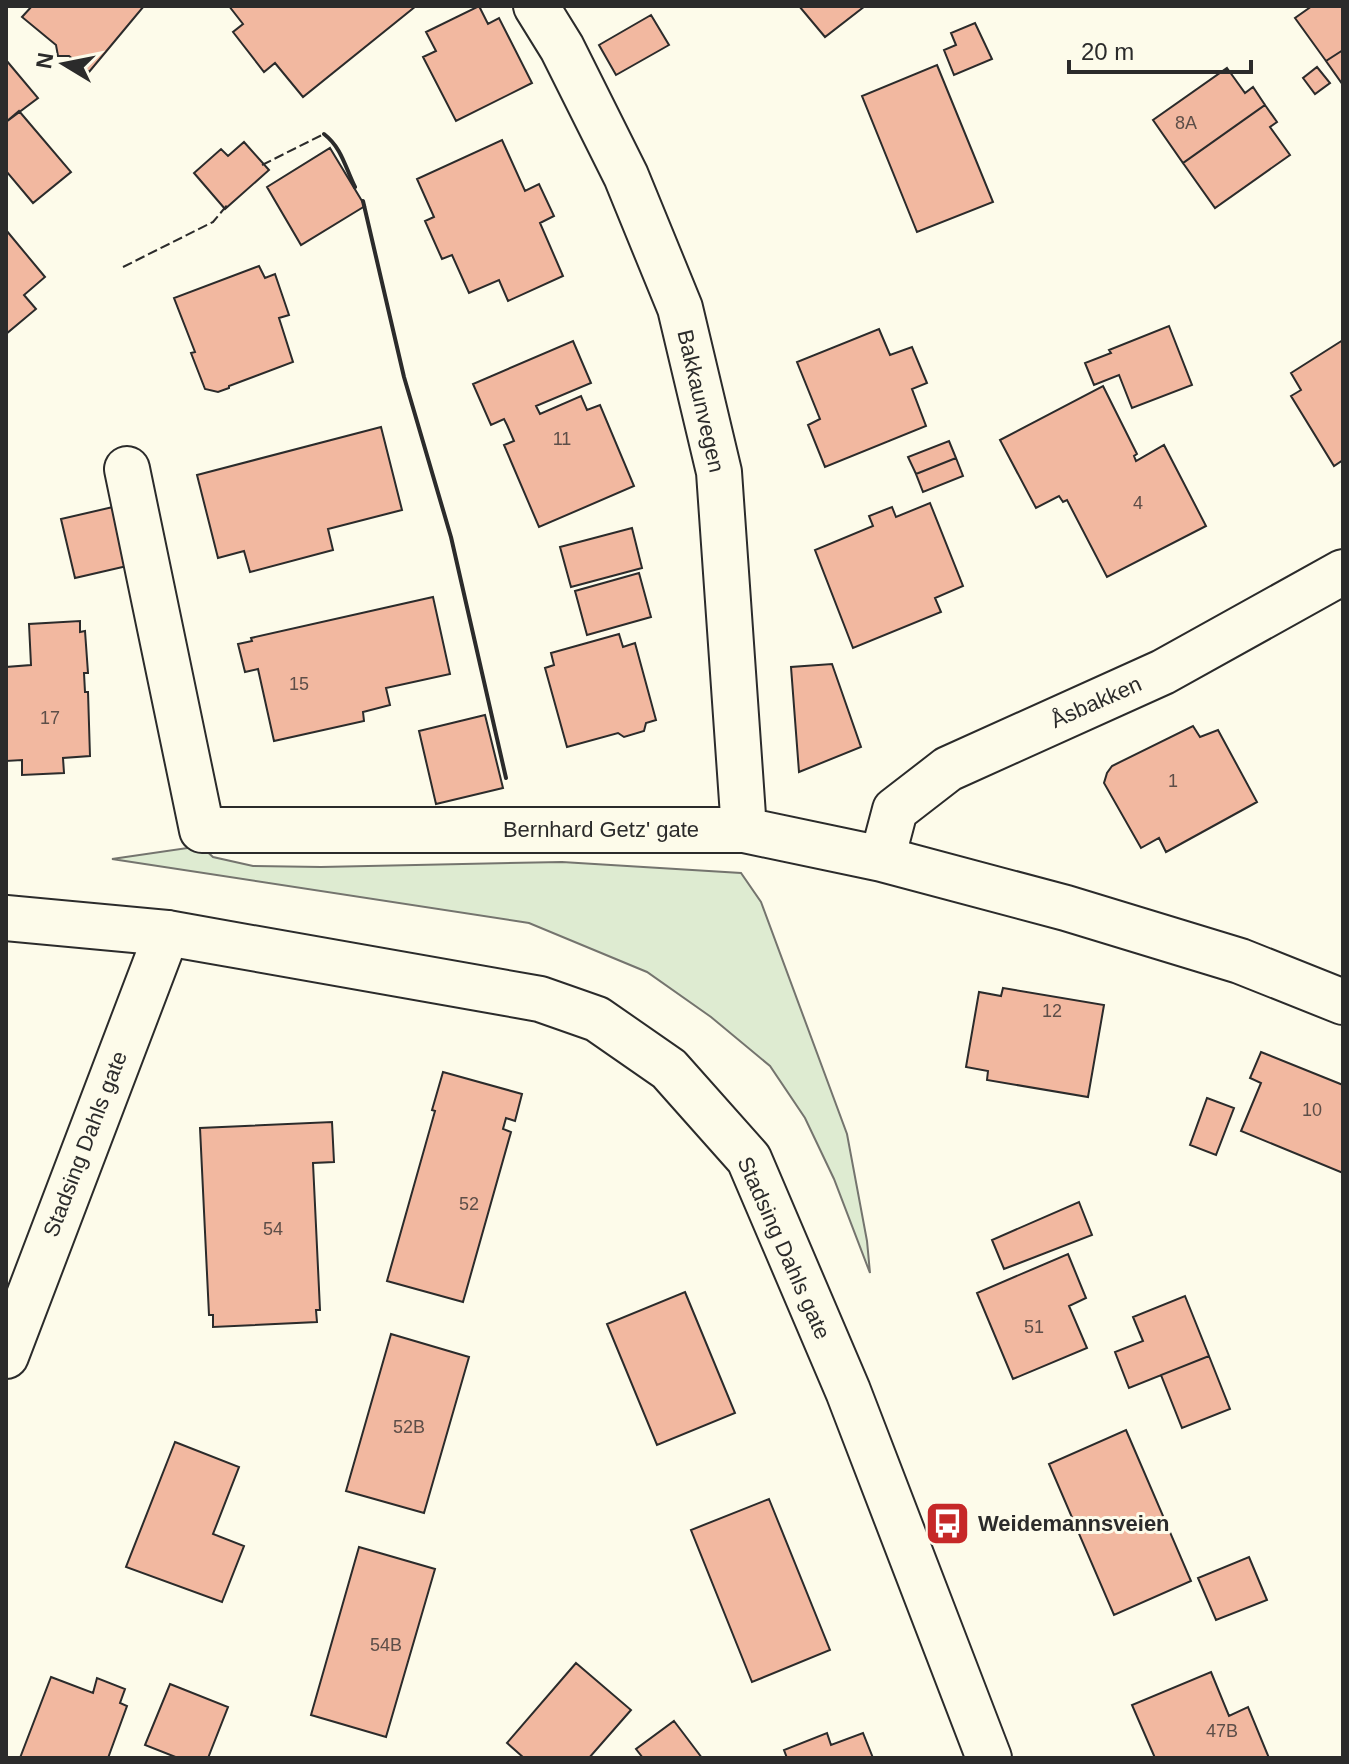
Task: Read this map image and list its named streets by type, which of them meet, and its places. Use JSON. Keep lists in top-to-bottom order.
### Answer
{
  "streets": {
    "street": [
      "Bakkaunvegen",
      "Åsbakken",
      "Bernhard Getz' gate",
      "Stadsing Dahls gate"
    ]
  },
  "crossings": [
    ["Bakkaunvegen", "Bernhard Getz' gate"],
    ["Åsbakken", "Bernhard Getz' gate"]
  ],
  "places": {
    "bus stop": ["Weidemannsveien"]
  },
  "house_numbers": [
    "8A",
    "11",
    "4",
    "15",
    "17",
    "1",
    "12",
    "10",
    "52",
    "54",
    "51",
    "52B",
    "54B",
    "47B"
  ],
  "scale_bar": "20 m",
  "north": "left"
}
